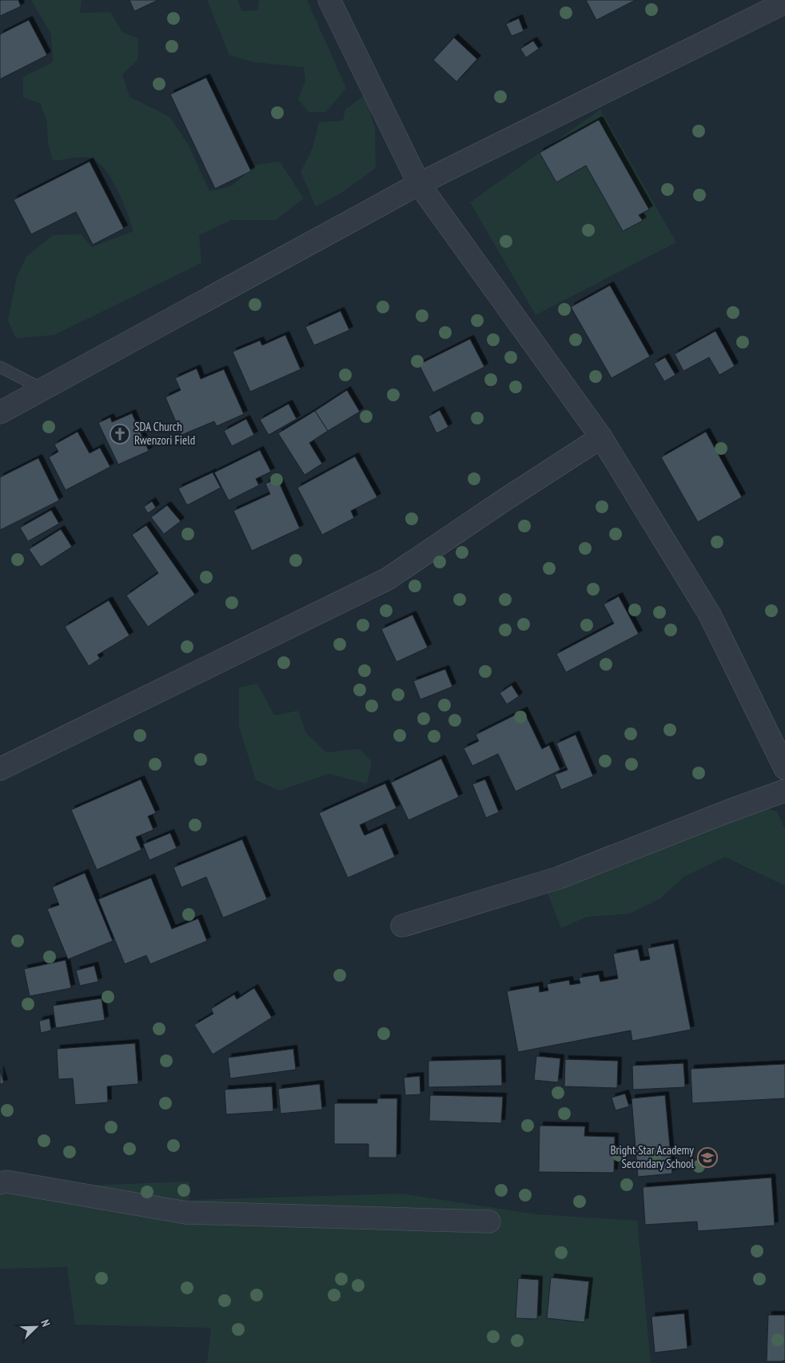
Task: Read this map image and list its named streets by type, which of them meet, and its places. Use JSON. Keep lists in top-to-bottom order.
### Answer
{
  "places": {
    "church": ["SDA Church Rwenzori Field"],
    "school or university": ["Bright Star Academy Secondary School"]
  },
  "north": "top right"
}
